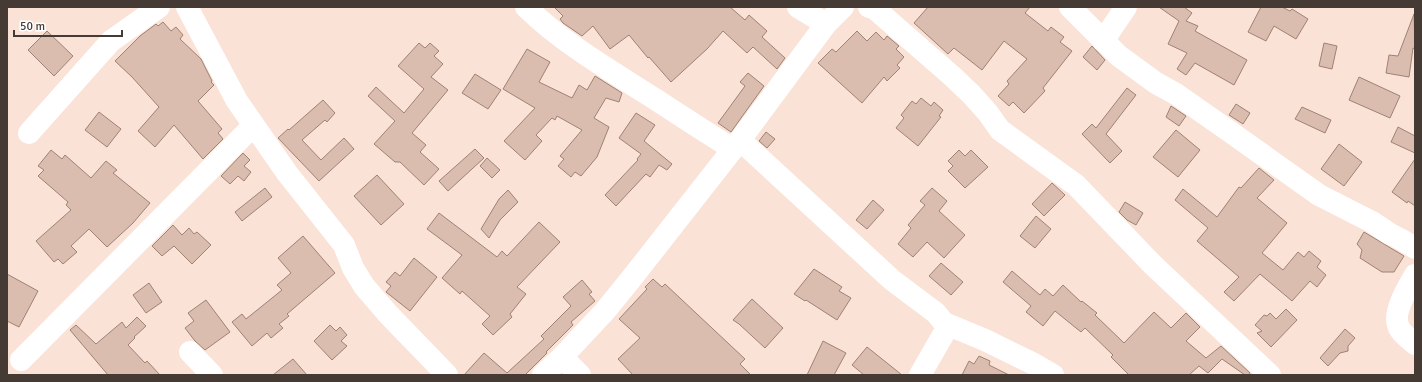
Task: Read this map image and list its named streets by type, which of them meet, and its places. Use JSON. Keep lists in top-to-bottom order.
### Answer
{
  "scale_bar": "50 m"
}
